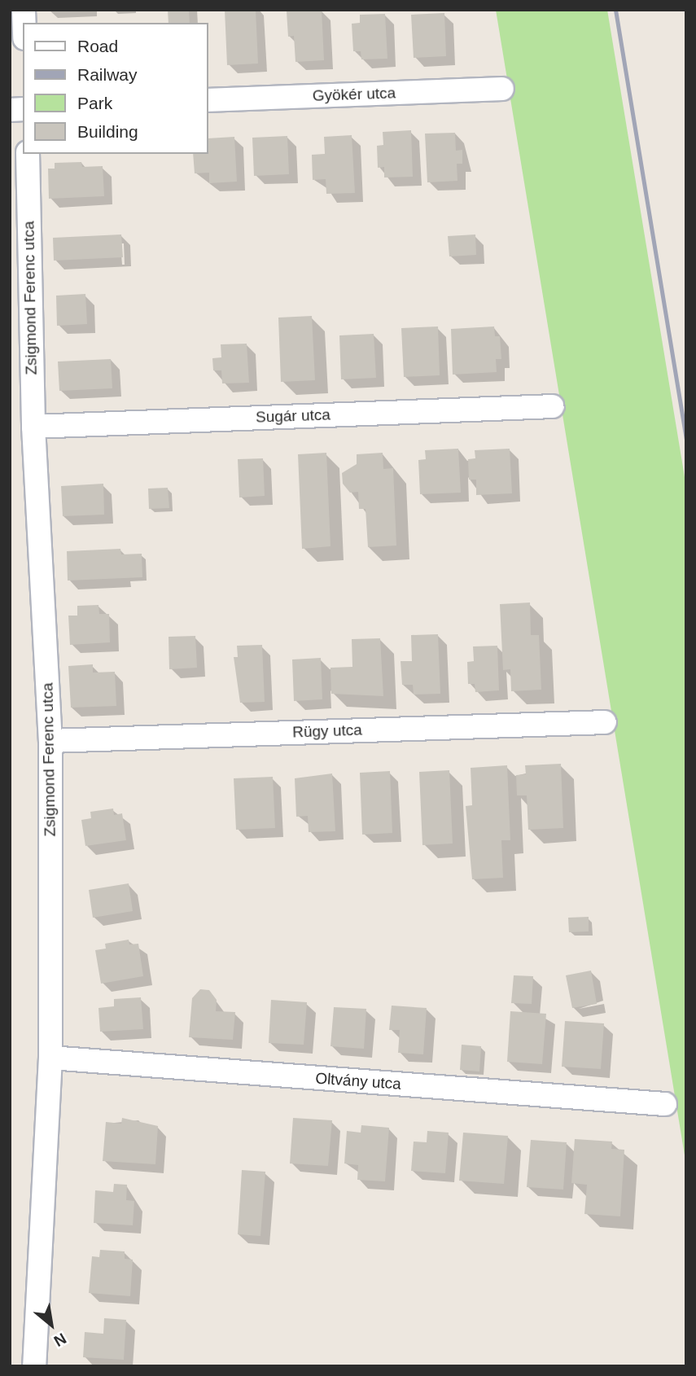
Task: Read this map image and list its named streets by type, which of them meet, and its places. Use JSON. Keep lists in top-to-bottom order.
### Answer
{
  "streets": {
    "street": [
      "Gyökér utca",
      "Zsigmond Ferenc utca",
      "Sugár utca",
      "Rügy utca",
      "Oltvány utca"
    ]
  },
  "crossings": [
    ["Zsigmond Ferenc utca", "Sugár utca"],
    ["Zsigmond Ferenc utca", "Rügy utca"],
    ["Zsigmond Ferenc utca", "Oltvány utca"]
  ],
  "legend": [
    "Road",
    "Railway",
    "Park",
    "Building"
  ],
  "north": "bottom right"
}
